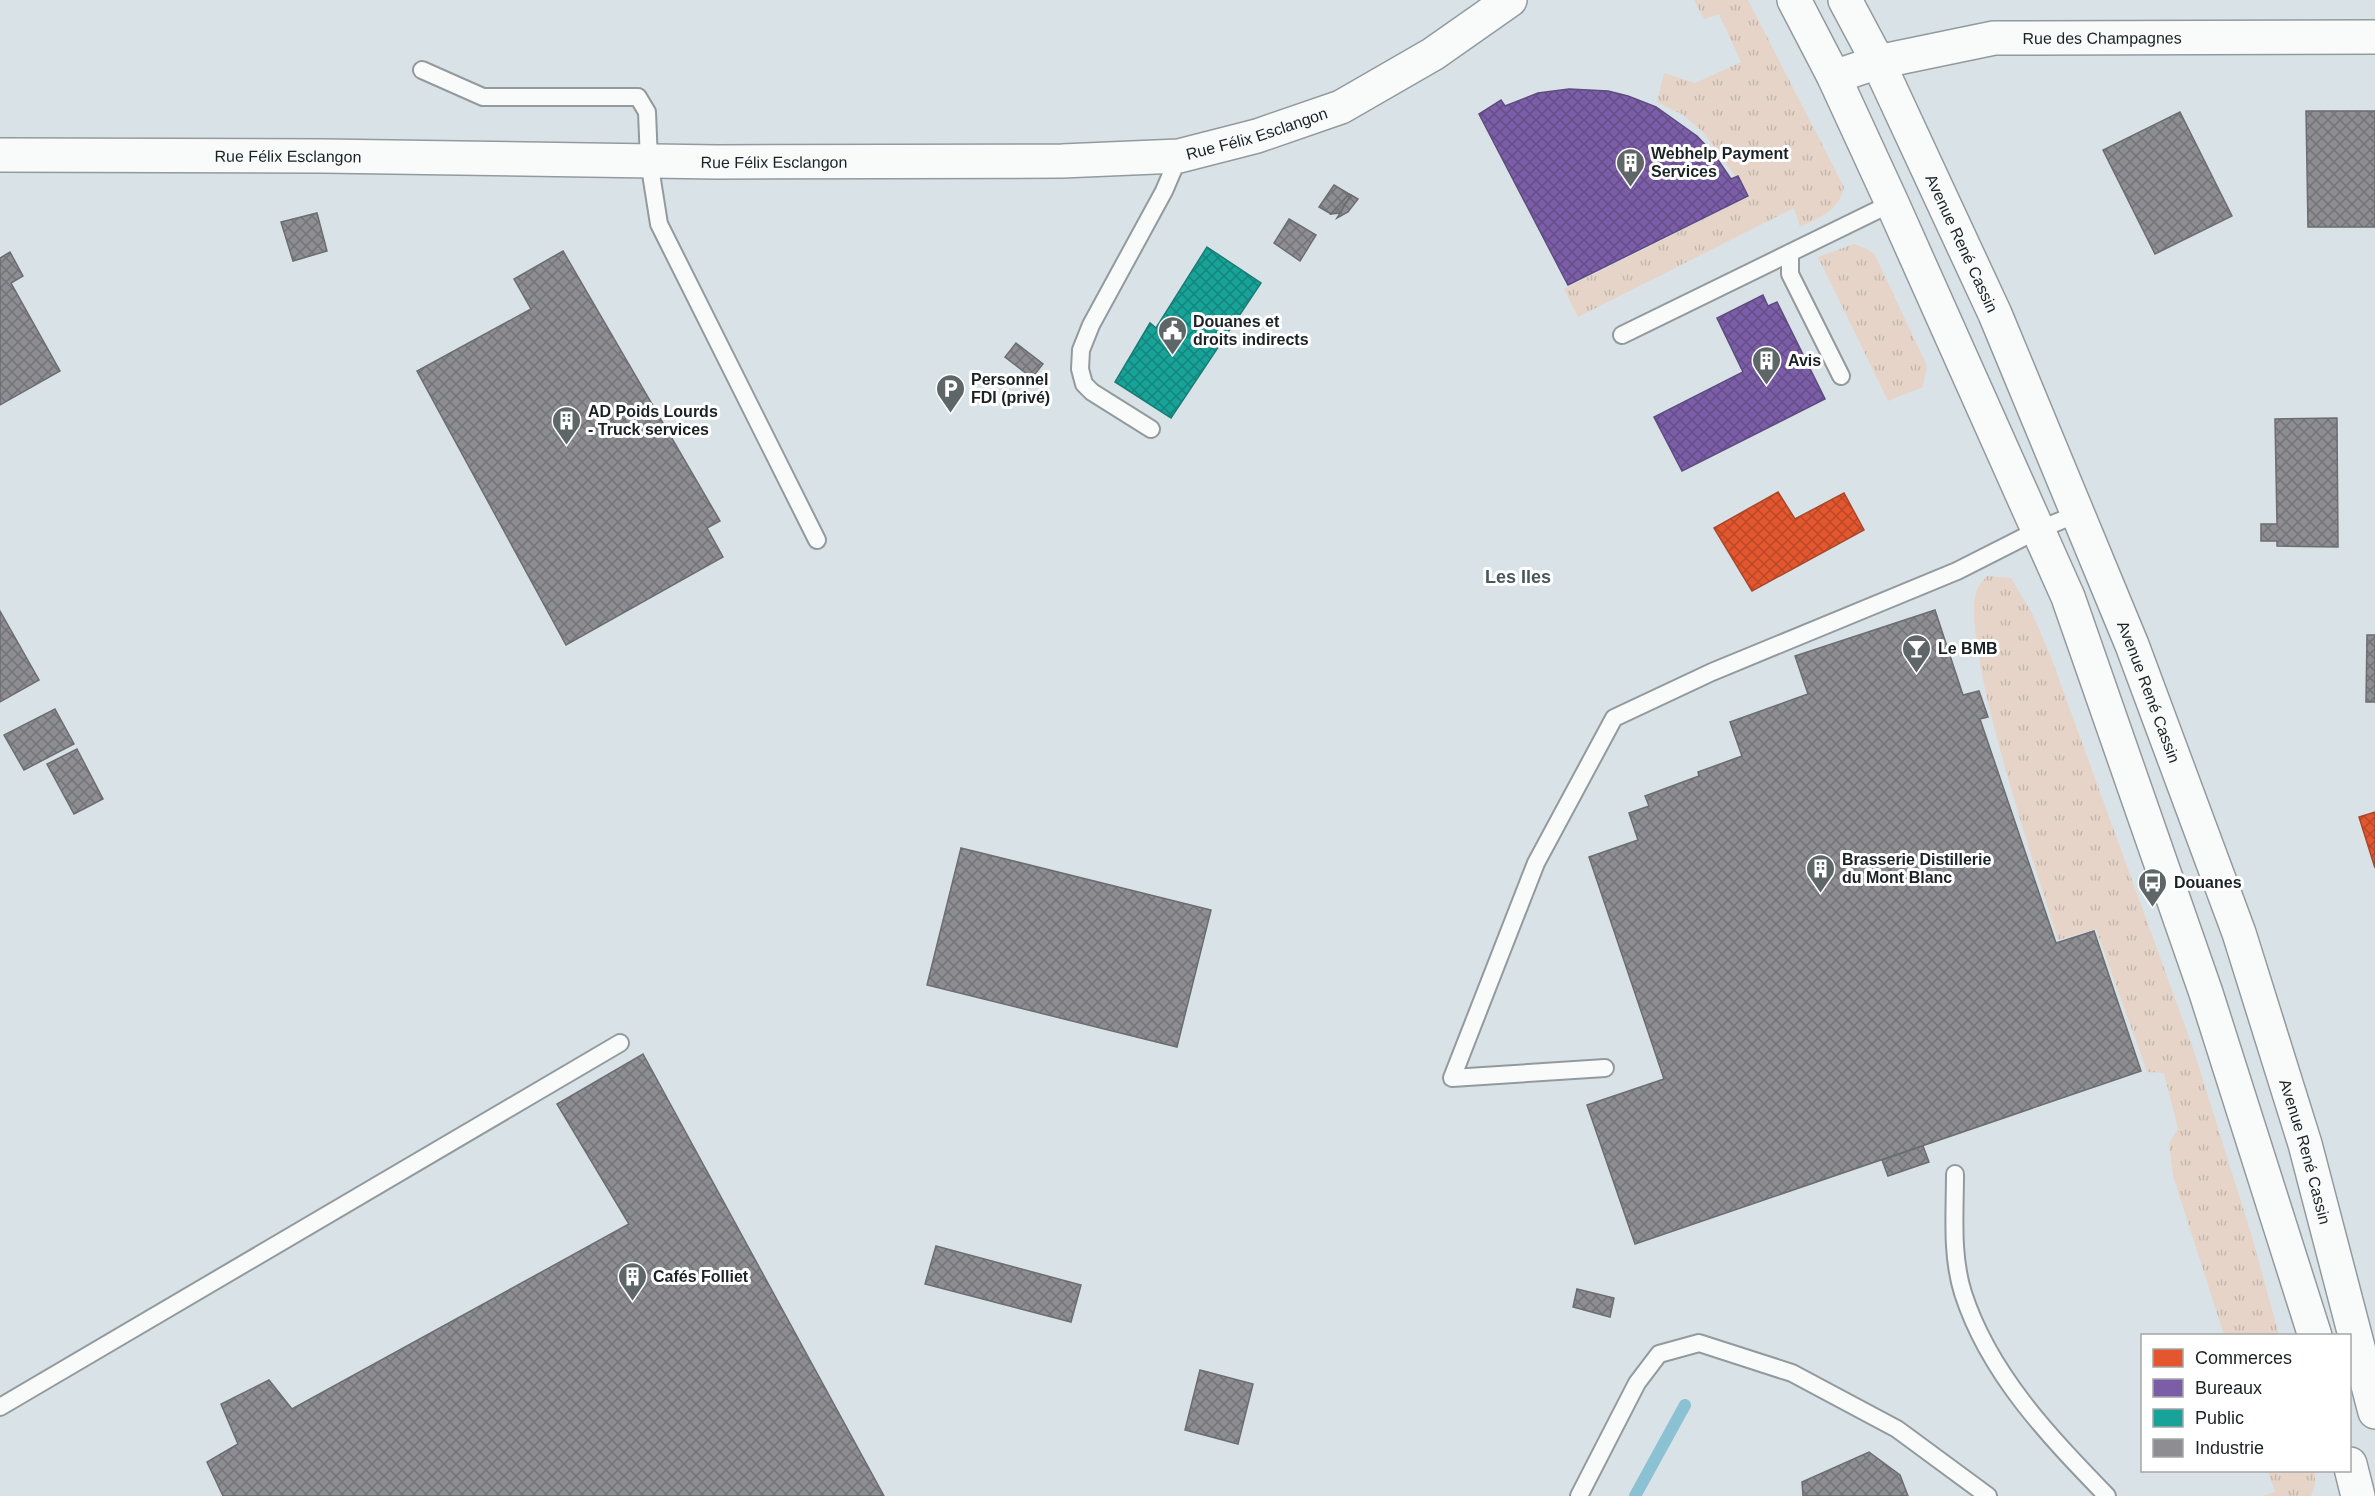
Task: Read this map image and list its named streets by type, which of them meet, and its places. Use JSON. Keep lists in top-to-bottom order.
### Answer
{
  "streets": {
    "main road": ["Rue des Champagnes", "Rue Félix Esclangon", "Avenue René Cassin"]
  },
  "crossings": [
    ["Rue des Champagnes", "Avenue René Cassin"]
  ],
  "districts": ["Les Iles"],
  "places": {
    "building": [
      "Webhelp Payment Services",
      "Avis",
      "AD Poids Lourds - Truck services",
      "Brasserie Distillerie du Mont Blanc",
      "Cafés Folliet"
    ],
    "public building": ["Douanes et droits indirects"],
    "parking": ["Personnel FDI (privé)"],
    "bar": ["Le BMB"],
    "bus stop": ["Douanes"]
  },
  "legend": [
    "Commerces",
    "Bureaux",
    "Public",
    "Industrie"
  ]
}
